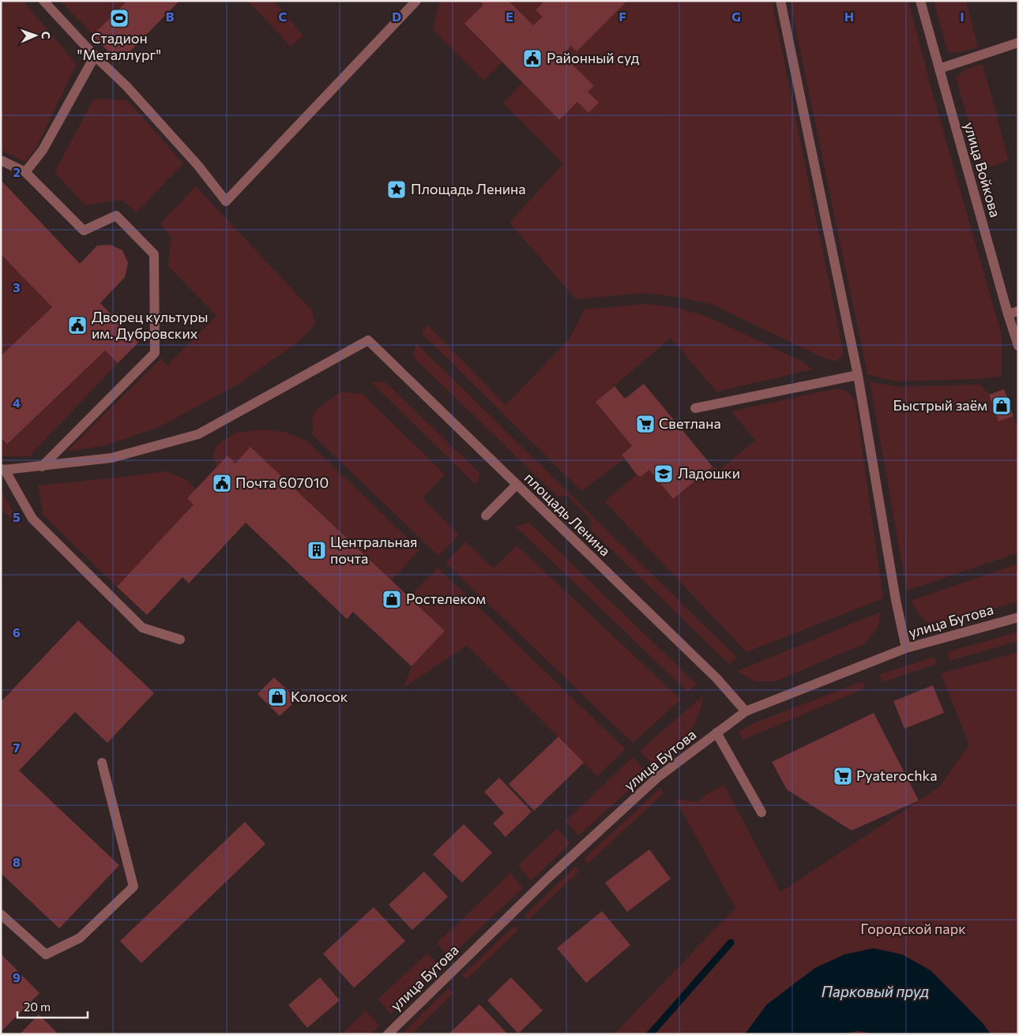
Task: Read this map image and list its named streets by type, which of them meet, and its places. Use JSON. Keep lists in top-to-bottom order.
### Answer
{
  "streets": {
    "street": ["улица Войкова", "площадь Ленина", "улица Бутова"]
  },
  "crossings": [
    ["площадь Ленина", "улица Бутова"]
  ],
  "water": ["Парковый пруд"],
  "parks": ["Городской парк"],
  "places": {
    "sports": ["Стадион \"Металлург\""],
    "public building": ["Районный суд", "Дворец культуры им. Дубровских", "Почта 607010"],
    "place": ["Площадь Ленина"],
    "shop": ["Быстрый заём", "Ростелеком", "Колосок"],
    "supermarket": ["Светлана", "Pyaterochka"],
    "school or university": ["Ладошки"],
    "building": ["Центральная почта"]
  },
  "scale_bar": "20 m",
  "north": "right",
  "grid": {
    "columns": [
      "B",
      "C",
      "D",
      "E",
      "F",
      "G",
      "H",
      "I"
    ],
    "rows": [
      "2",
      "3",
      "4",
      "5",
      "6",
      "7",
      "8",
      "9"
    ]
  }
}
